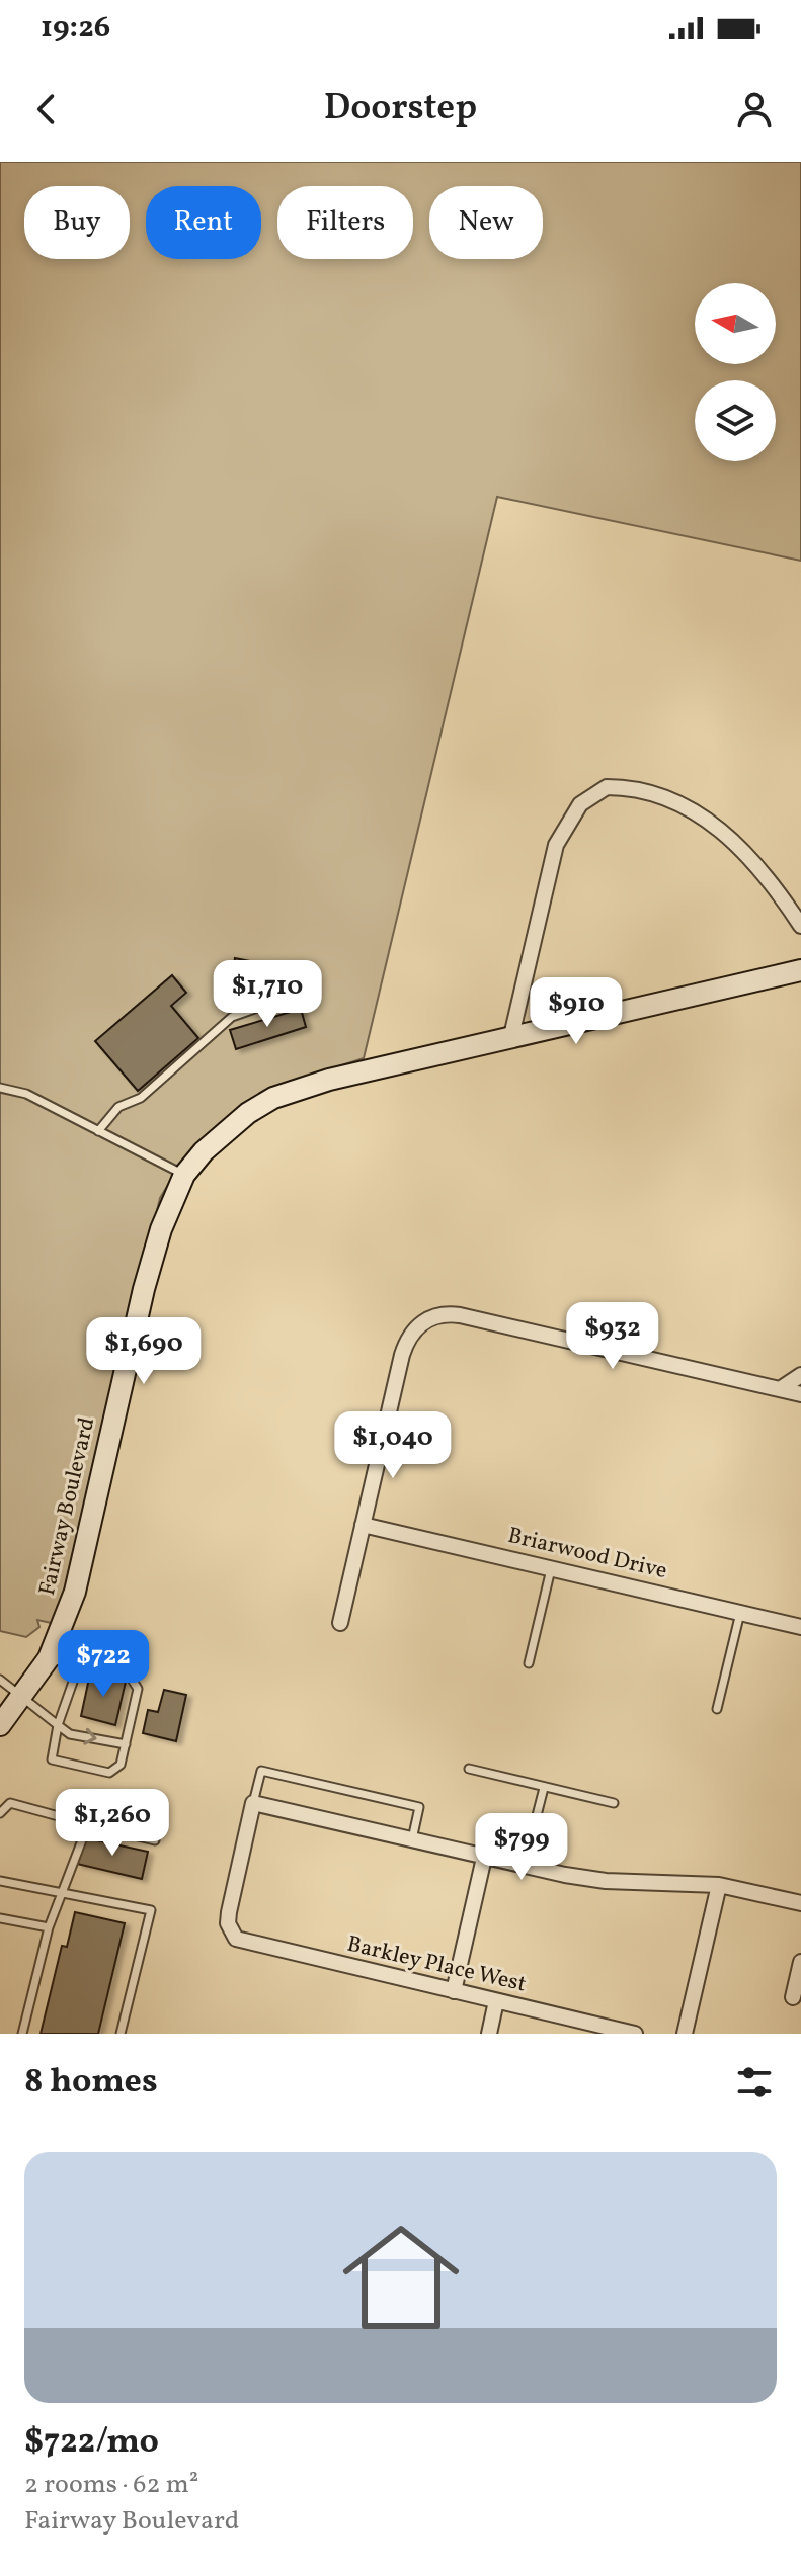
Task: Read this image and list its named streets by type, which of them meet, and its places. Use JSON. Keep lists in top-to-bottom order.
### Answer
{
  "streets": {
    "street": ["Fairway Boulevard", "Briarwood Drive", "Barkley Place West"]
  },
  "north": "left",
  "page": {
    "status": "19:26",
    "header": "Doorstep",
    "chip": [
      "Buy",
      "Rent",
      "Filters",
      "New"
    ],
    "price": [
      "$1,710",
      "$910",
      "$932",
      "$1,690",
      "$1,040",
      "$722",
      "$1,260",
      "$799"
    ],
    "heading": "8 homes",
    "list": [
      {
        "name": "$722/mo",
        "note": "2 rooms · 62 m² · Fairway Boulevard"
      }
    ]
  }
}
